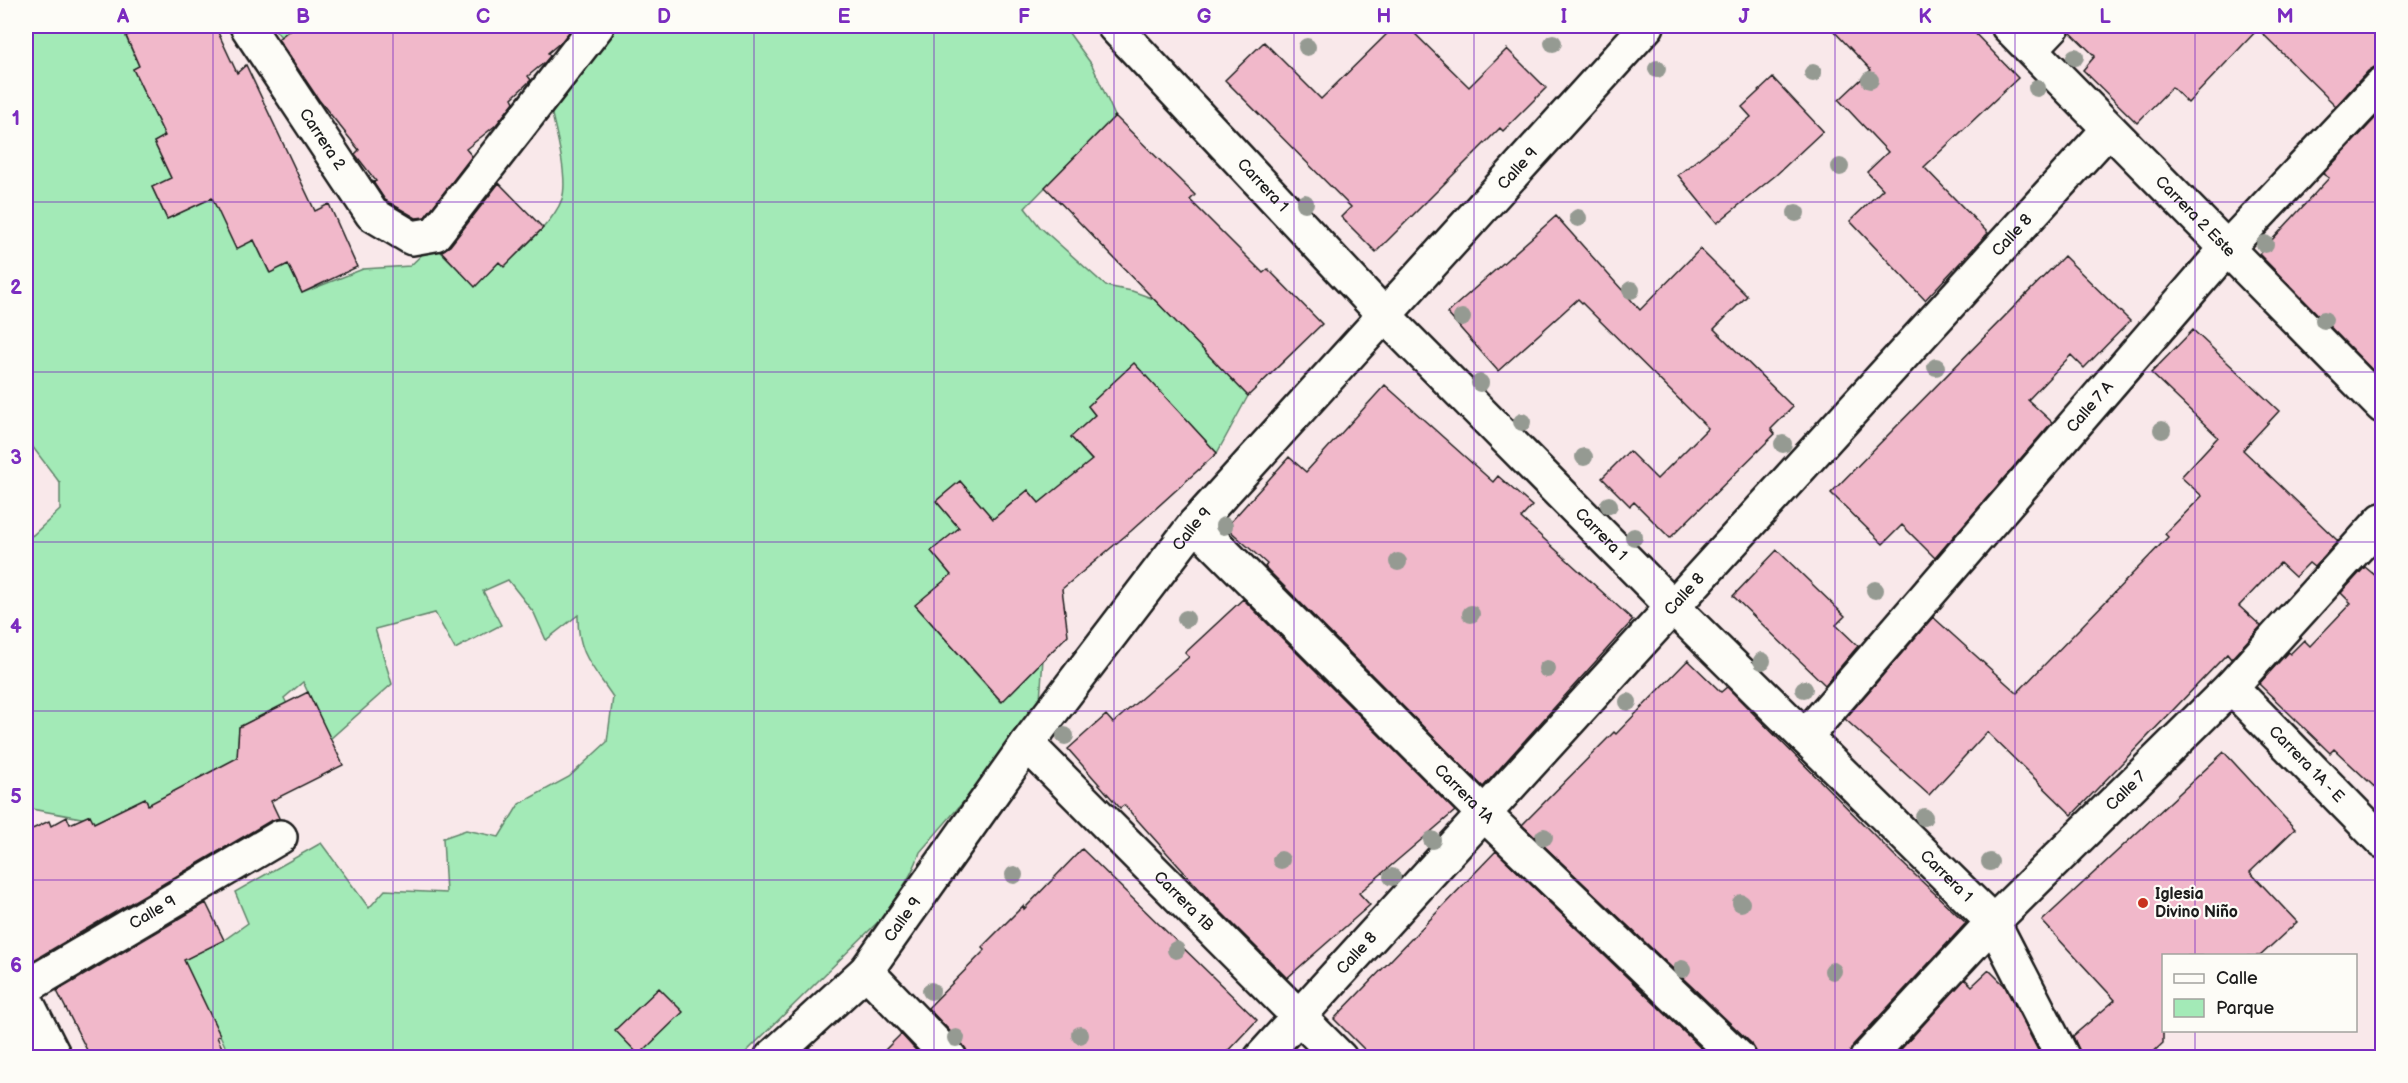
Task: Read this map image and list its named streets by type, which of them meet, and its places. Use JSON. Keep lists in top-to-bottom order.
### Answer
{
  "streets": {
    "street": [
      "Carrera 2",
      "Calle 9",
      "Carrera 1",
      "Carrera 2 Este",
      "Calle 8",
      "Calle 7 A",
      "Carrera 1A - E",
      "Calle 7",
      "Carrera 1A",
      "Carrera 1B"
    ]
  },
  "crossings": [
    ["Calle 9", "Carrera 1"],
    ["Calle 9", "Carrera 1A"],
    ["Calle 9", "Carrera 1B"],
    ["Carrera 1", "Calle 8"],
    ["Carrera 1", "Calle 7 A"],
    ["Carrera 1", "Calle 7"],
    ["Carrera 2 Este", "Calle 8"],
    ["Carrera 2 Este", "Calle 7 A"],
    ["Calle 8", "Carrera 1A"],
    ["Calle 8", "Carrera 1B"],
    ["Carrera 1A - E", "Calle 7"]
  ],
  "places": ["Iglesia Divino Niño"],
  "legend": ["Calle", "Parque"],
  "grid": {
    "columns": [
      "A",
      "B",
      "C",
      "D",
      "E",
      "F",
      "G",
      "H",
      "I",
      "J",
      "K",
      "L",
      "M"
    ],
    "rows": [
      "1",
      "2",
      "3",
      "4",
      "5",
      "6"
    ]
  }
}
